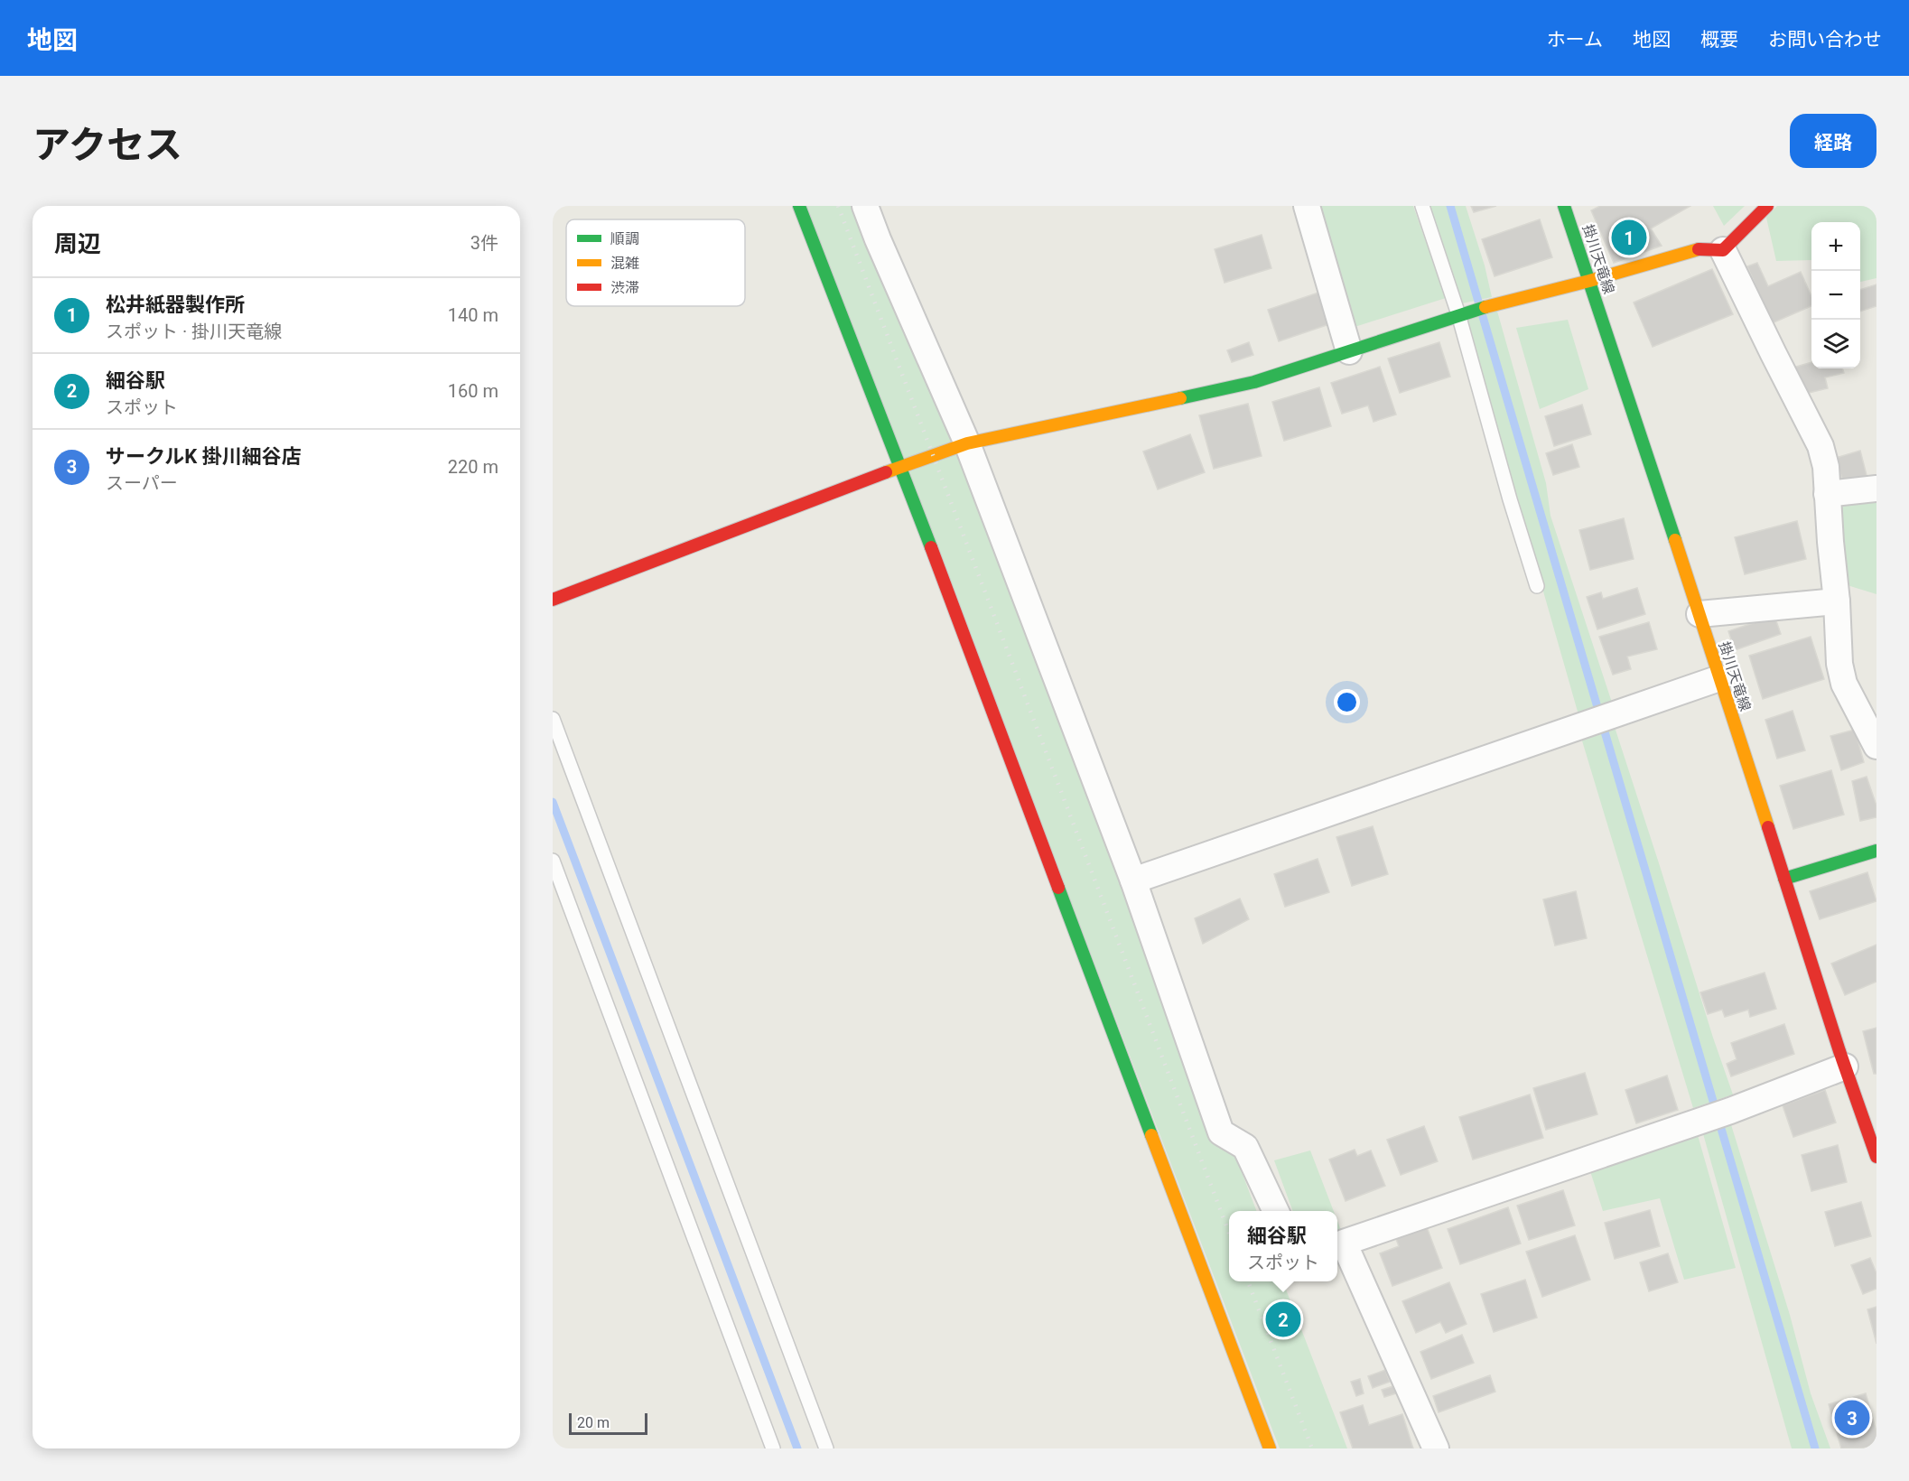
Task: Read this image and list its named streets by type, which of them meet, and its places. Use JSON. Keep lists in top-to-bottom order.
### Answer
{
  "streets": {
    "street": ["掛川天竜線"]
  },
  "legend": ["順調", "混雑", "渋滞"],
  "scale_bar": "20 m",
  "page": {
    "header": "地図",
    "nav": [
      "ホーム",
      "地図",
      "概要",
      "お問い合わせ"
    ],
    "title": "アクセス",
    "buttons": "経路",
    "heading": ["周辺", "3件"],
    "pins": ["1", "2", "3"],
    "map_buttons": ["+", "−"],
    "list": [
      {
        "mark": "1",
        "name": "松井紙器製作所",
        "note": "スポット · 掛川天竜線",
        "value": "140 m"
      },
      {
        "mark": "2",
        "name": "細谷駅",
        "note": "スポット",
        "value": "160 m"
      },
      {
        "mark": "3",
        "name": "サークルK 掛川細谷店",
        "note": "スーパー",
        "value": "220 m"
      }
    ],
    "popup": ["細谷駅", "スポット"],
    "scale": "20 m"
  }
}
